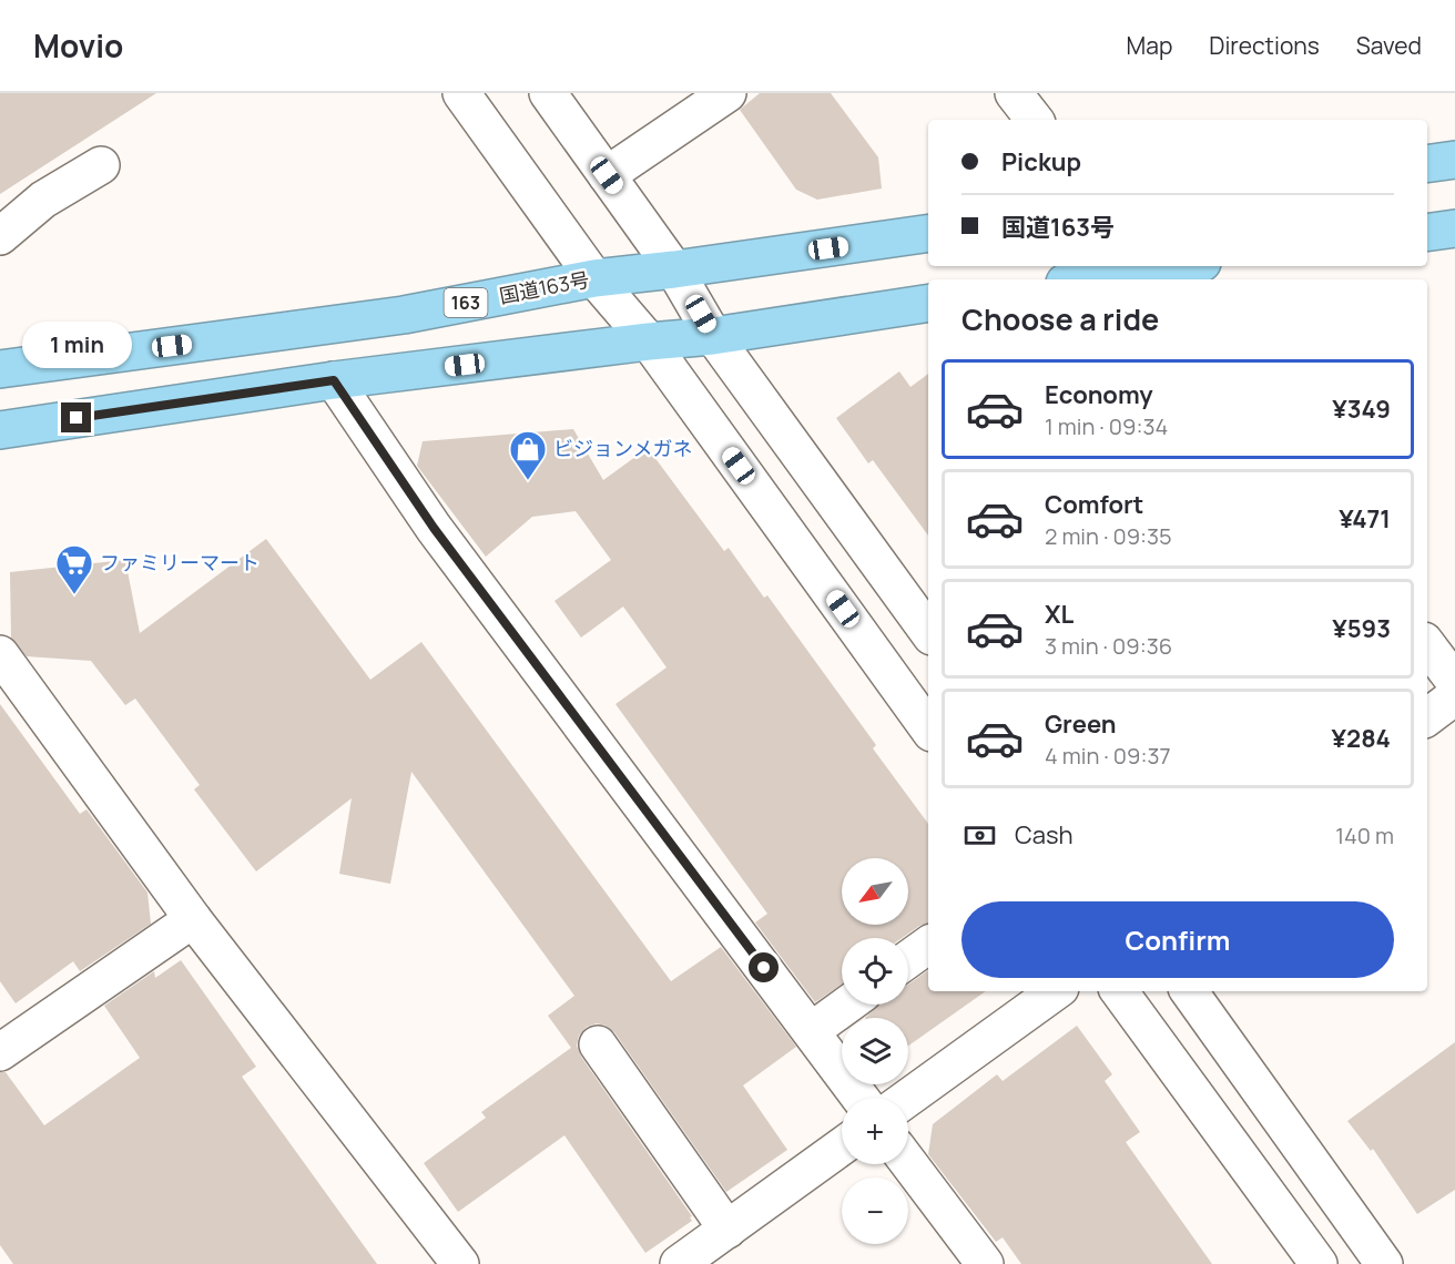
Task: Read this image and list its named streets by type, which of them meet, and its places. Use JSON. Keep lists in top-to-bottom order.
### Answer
{
  "streets": {
    "highway": ["国道163号", "163"]
  },
  "places": {
    "shop": ["ビジョンメガネ"],
    "supermarket": ["ファミリーマート"]
  },
  "north": "bottom left",
  "page": {
    "header": "Movio",
    "nav": ["Map", "Directions", "Saved"],
    "banner": ["Pickup", "国道163号"],
    "heading": "Choose a ride",
    "bubble": "1 min",
    "list": [
      {
        "name": "Economy",
        "note": "1 min · 09:34",
        "value": "¥349"
      },
      {
        "name": "Comfort",
        "note": "2 min · 09:35",
        "value": "¥471"
      },
      {
        "name": "XL",
        "note": "3 min · 09:36",
        "value": "¥593"
      },
      {
        "name": "Green",
        "note": "4 min · 09:37",
        "value": "¥284"
      }
    ],
    "pay": ["Cash", "140 m"],
    "map_buttons": ["+", "−"],
    "buttons": "Confirm"
  }
}
